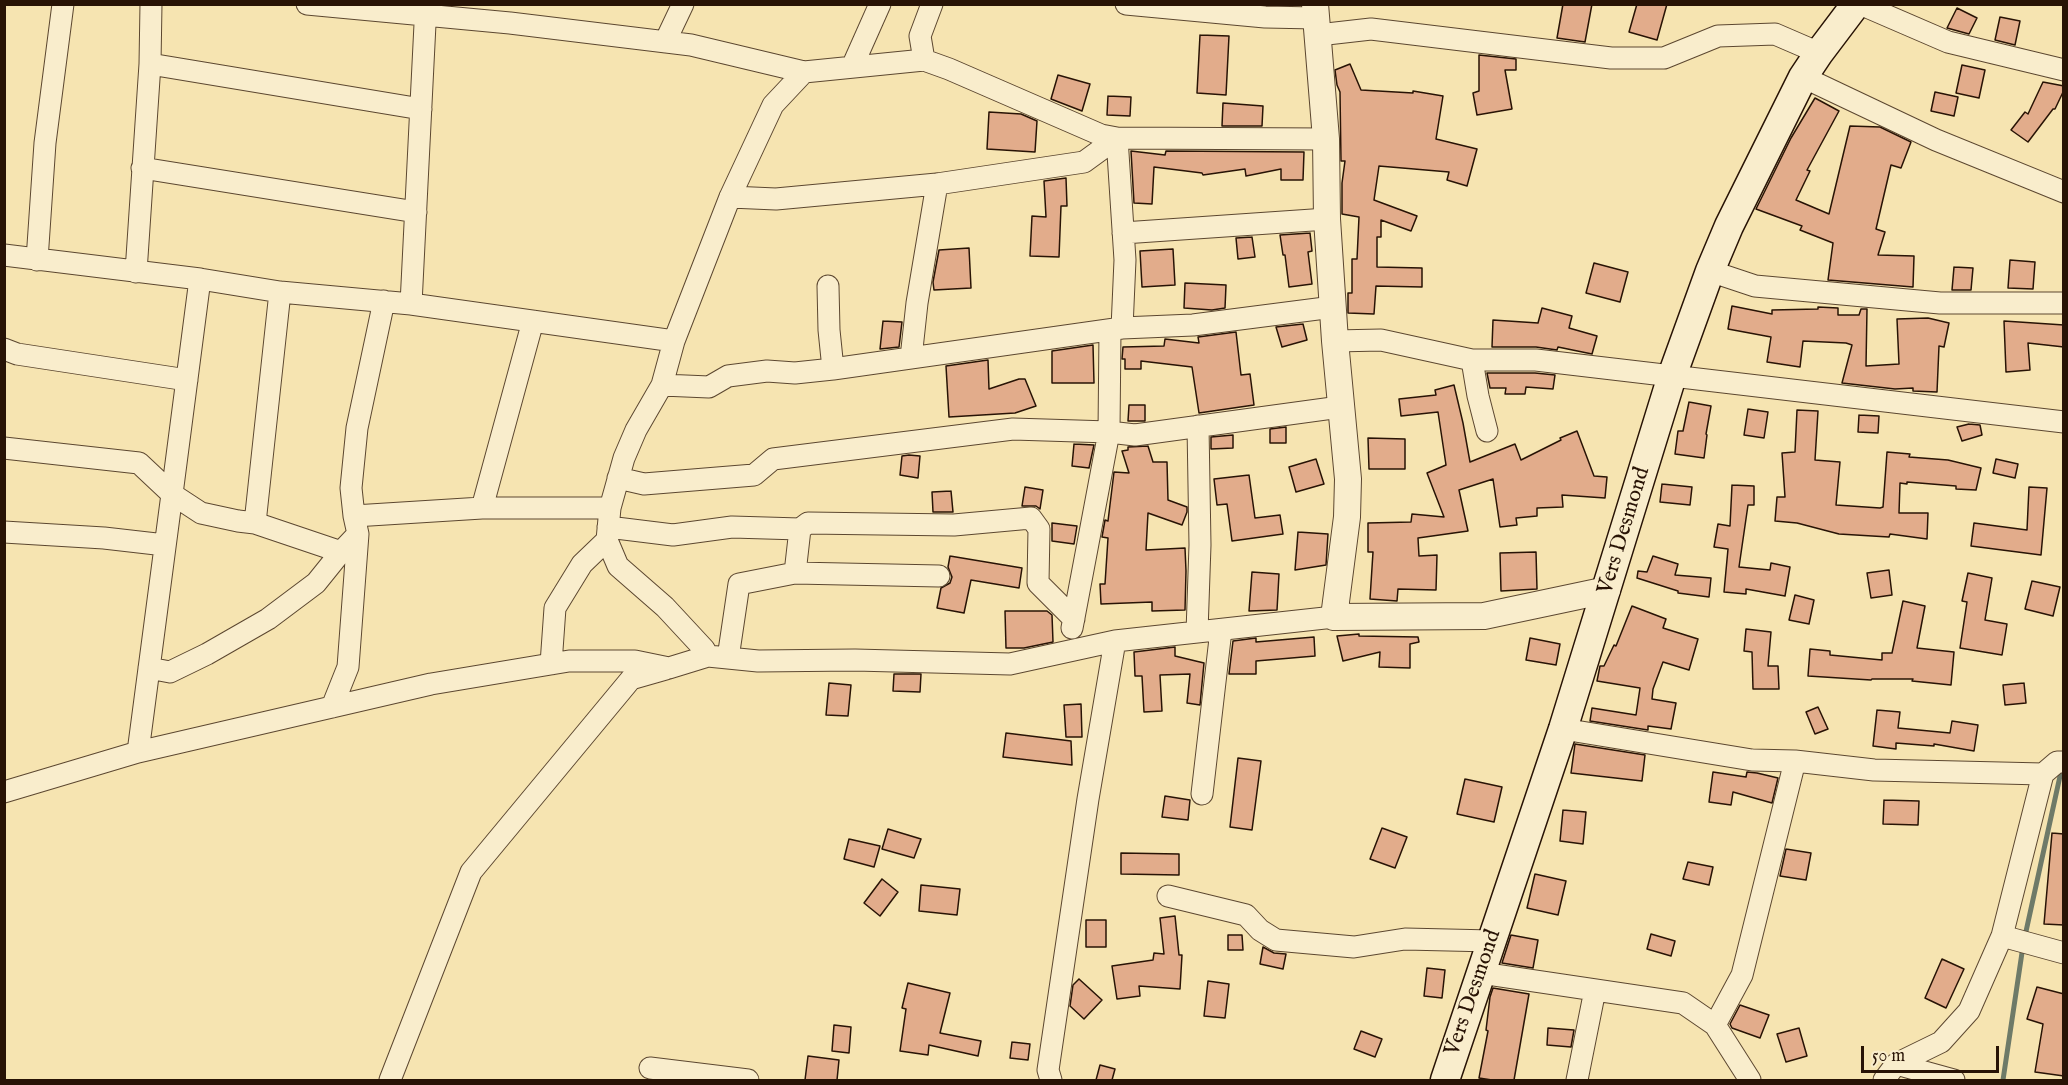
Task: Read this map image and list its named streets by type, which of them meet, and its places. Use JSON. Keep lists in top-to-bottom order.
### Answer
{
  "streets": {
    "main road": ["Vers Desmond"]
  },
  "scale_bar": "50 m"
}
